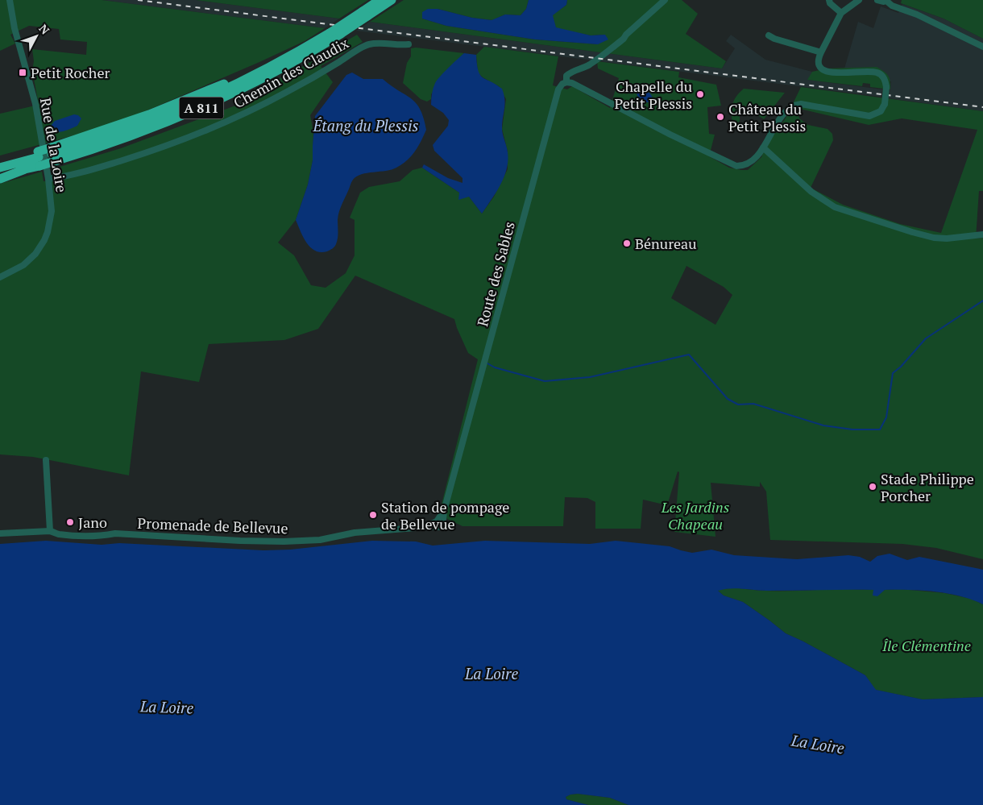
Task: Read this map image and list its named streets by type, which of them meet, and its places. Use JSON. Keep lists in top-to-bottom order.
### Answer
{
  "streets": {
    "highway": ["A 811"],
    "street": [
      "Chemin des Claudix",
      "Rue de la Loire",
      "Route des Sables",
      "Promenade de Bellevue"
    ]
  },
  "crossings": [
    ["Chemin des Claudix", "Rue de la Loire"],
    ["Route des Sables", "Promenade de Bellevue"]
  ],
  "water": ["Étang du Plessis", "La Loire"],
  "parks": ["Les Jardins Chapeau", "Île Clémentine"],
  "places": {
    "transit": ["Petit Rocher"],
    "other": [
      "Chapelle du Petit Plessis",
      "Château du Petit Plessis",
      "Bénureau",
      "Stade Philippe Porcher",
      "Station de pompage de Bellevue",
      "Jano"
    ]
  },
  "north": "top right"
}
